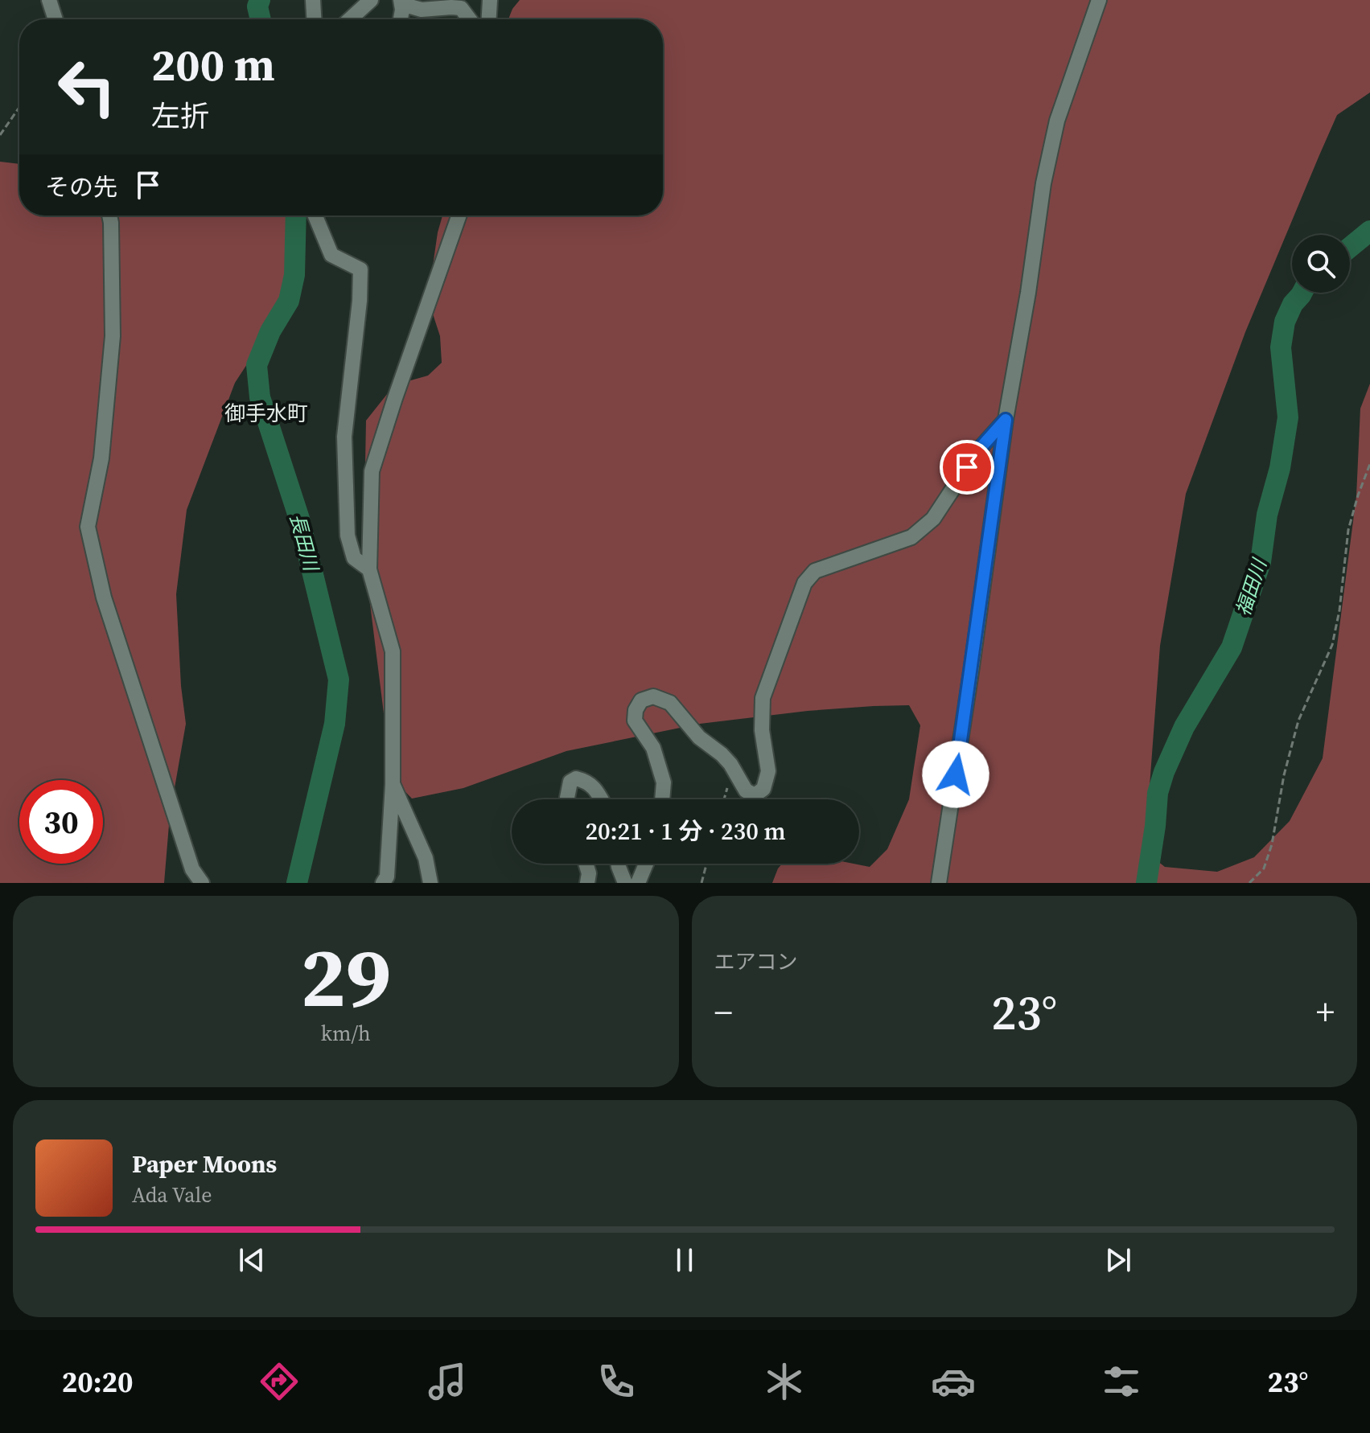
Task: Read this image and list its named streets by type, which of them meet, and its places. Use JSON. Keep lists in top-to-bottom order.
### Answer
{
  "districts": ["御手水町"],
  "water": ["長田川", "福田川"],
  "page": {
    "turn": ["200 m", "左折"],
    "then": "その先",
    "limit": "30",
    "trip": "20:21 · 1 分 · 230 m",
    "tile": [
      ["29", "km/h"],
      "エアコン"
    ],
    "heat": ["−", "23°", "+"],
    "song": ["Paper Moons", "Ada Vale"],
    "tabs": ["20:20", "23°"]
  }
}
